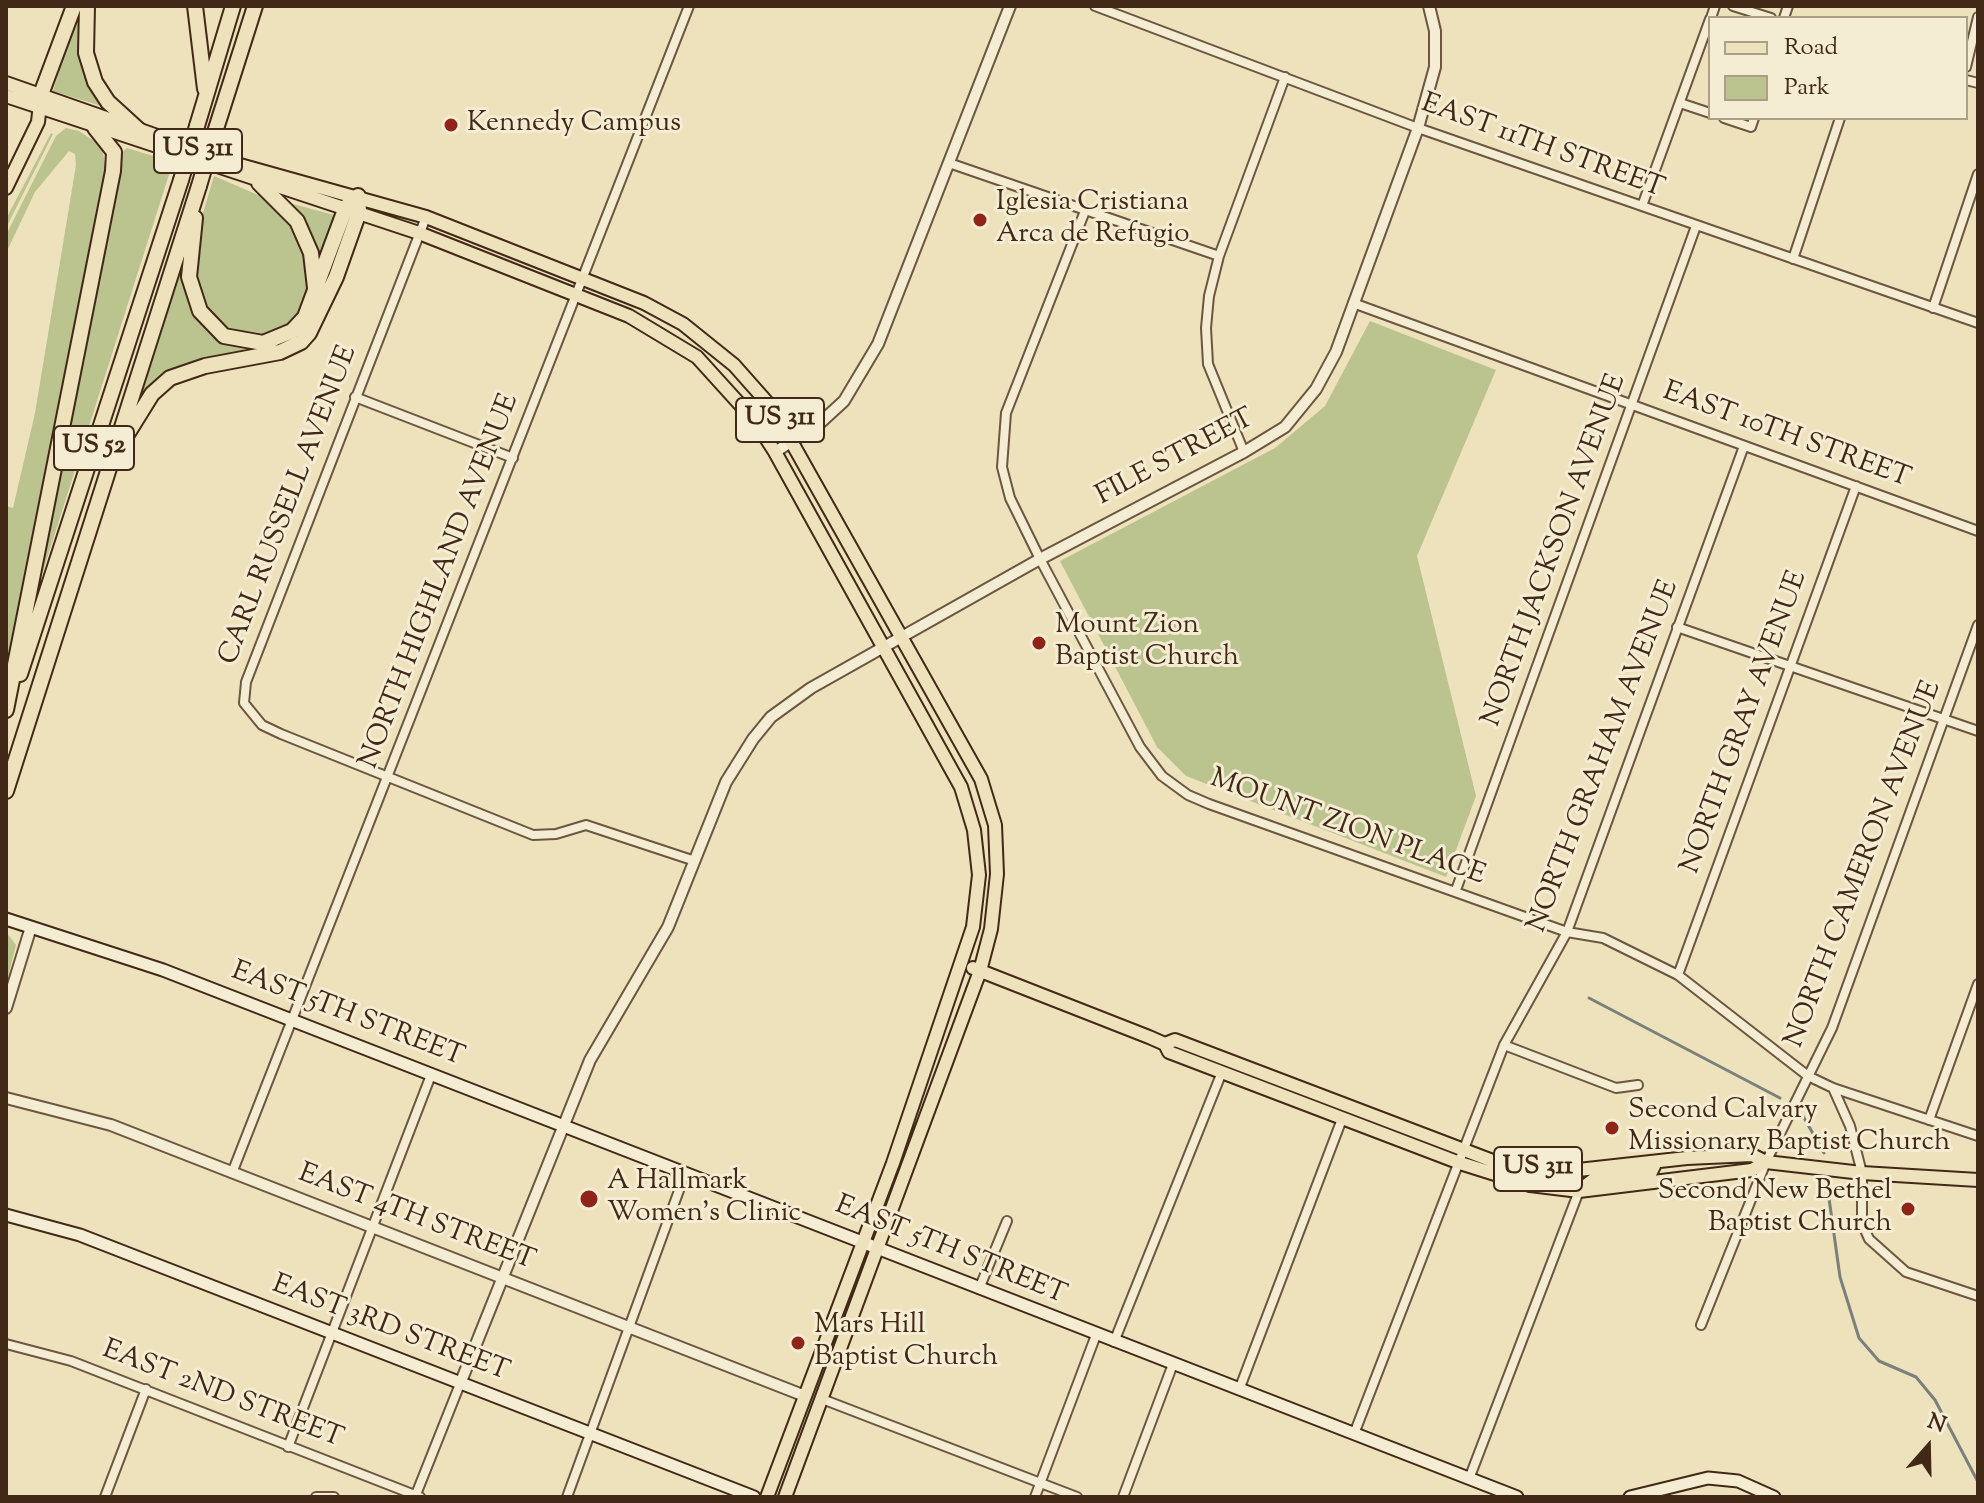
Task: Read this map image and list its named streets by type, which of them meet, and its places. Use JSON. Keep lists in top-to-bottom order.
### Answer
{
  "streets": {
    "highway": ["US 52"],
    "main road": ["US 311", "EAST 5TH STREET", "EAST 3RD STREET"],
    "street": [
      "EAST 11TH STREET",
      "EAST 10TH STREET",
      "FILE STREET",
      "CARL RUSSELL AVENUE",
      "NORTH JACKSON AVENUE",
      "NORTH HIGHLAND AVENUE",
      "NORTH GRAY AVENUE",
      "NORTH GRAHAM AVENUE",
      "MOUNT ZION PLACE",
      "NORTH CAMERON AVENUE",
      "EAST 4TH STREET",
      "EAST 2ND STREET"
    ]
  },
  "crossings": [
    ["EAST 11TH STREET", "FILE STREET"],
    ["EAST 11TH STREET", "NORTH JACKSON AVENUE"],
    ["US 311", "FILE STREET"],
    ["US 311", "CARL RUSSELL AVENUE"],
    ["US 311", "NORTH HIGHLAND AVENUE"],
    ["US 311", "NORTH GRAHAM AVENUE"],
    ["US 311", "NORTH CAMERON AVENUE"],
    ["EAST 10TH STREET", "FILE STREET"],
    ["EAST 10TH STREET", "NORTH JACKSON AVENUE"],
    ["EAST 10TH STREET", "NORTH GRAY AVENUE"],
    ["EAST 10TH STREET", "NORTH GRAHAM AVENUE"],
    ["FILE STREET", "MOUNT ZION PLACE"],
    ["FILE STREET", "EAST 5TH STREET"],
    ["FILE STREET", "EAST 4TH STREET"],
    ["FILE STREET", "EAST 3RD STREET"],
    ["CARL RUSSELL AVENUE", "NORTH HIGHLAND AVENUE"],
    ["NORTH JACKSON AVENUE", "MOUNT ZION PLACE"],
    ["NORTH HIGHLAND AVENUE", "EAST 5TH STREET"],
    ["NORTH HIGHLAND AVENUE", "EAST 4TH STREET"],
    ["NORTH GRAY AVENUE", "MOUNT ZION PLACE"],
    ["NORTH GRAHAM AVENUE", "MOUNT ZION PLACE"],
    ["NORTH GRAHAM AVENUE", "EAST 5TH STREET"],
    ["MOUNT ZION PLACE", "NORTH CAMERON AVENUE"]
  ],
  "places": [
    "Kennedy Campus",
    "Iglesia Cristiana Arca de Refugio",
    "Mount Zion Baptist Church",
    "Second Calvary Missionary Baptist Church",
    "A Hallmark Women's Clinic",
    "Second New Bethel Baptist Church",
    "Mars Hill Baptist Church"
  ],
  "legend": ["Road", "Park"],
  "north": "top"
}
